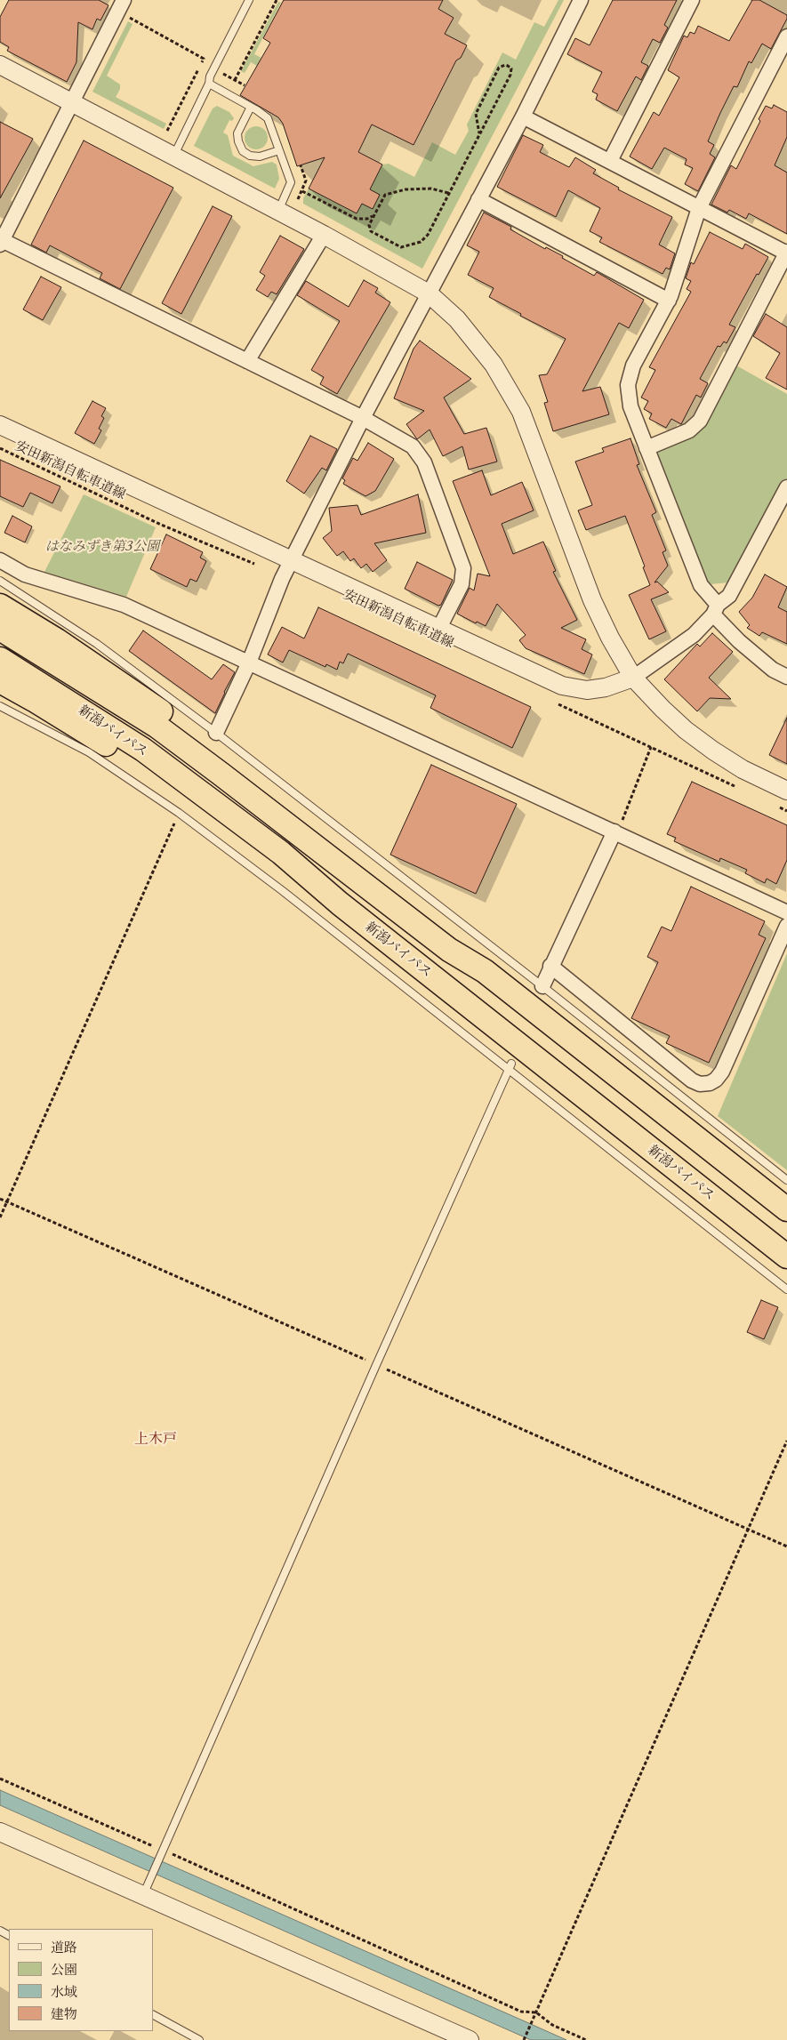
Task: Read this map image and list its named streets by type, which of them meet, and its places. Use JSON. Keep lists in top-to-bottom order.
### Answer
{
  "streets": {
    "highway": ["新潟バイパス"],
    "path": ["安田新潟自転車道線"]
  },
  "districts": ["上木戸"],
  "parks": ["はなみずき第3公園"],
  "legend": [
    "道路",
    "公園",
    "水域",
    "建物"
  ]
}
